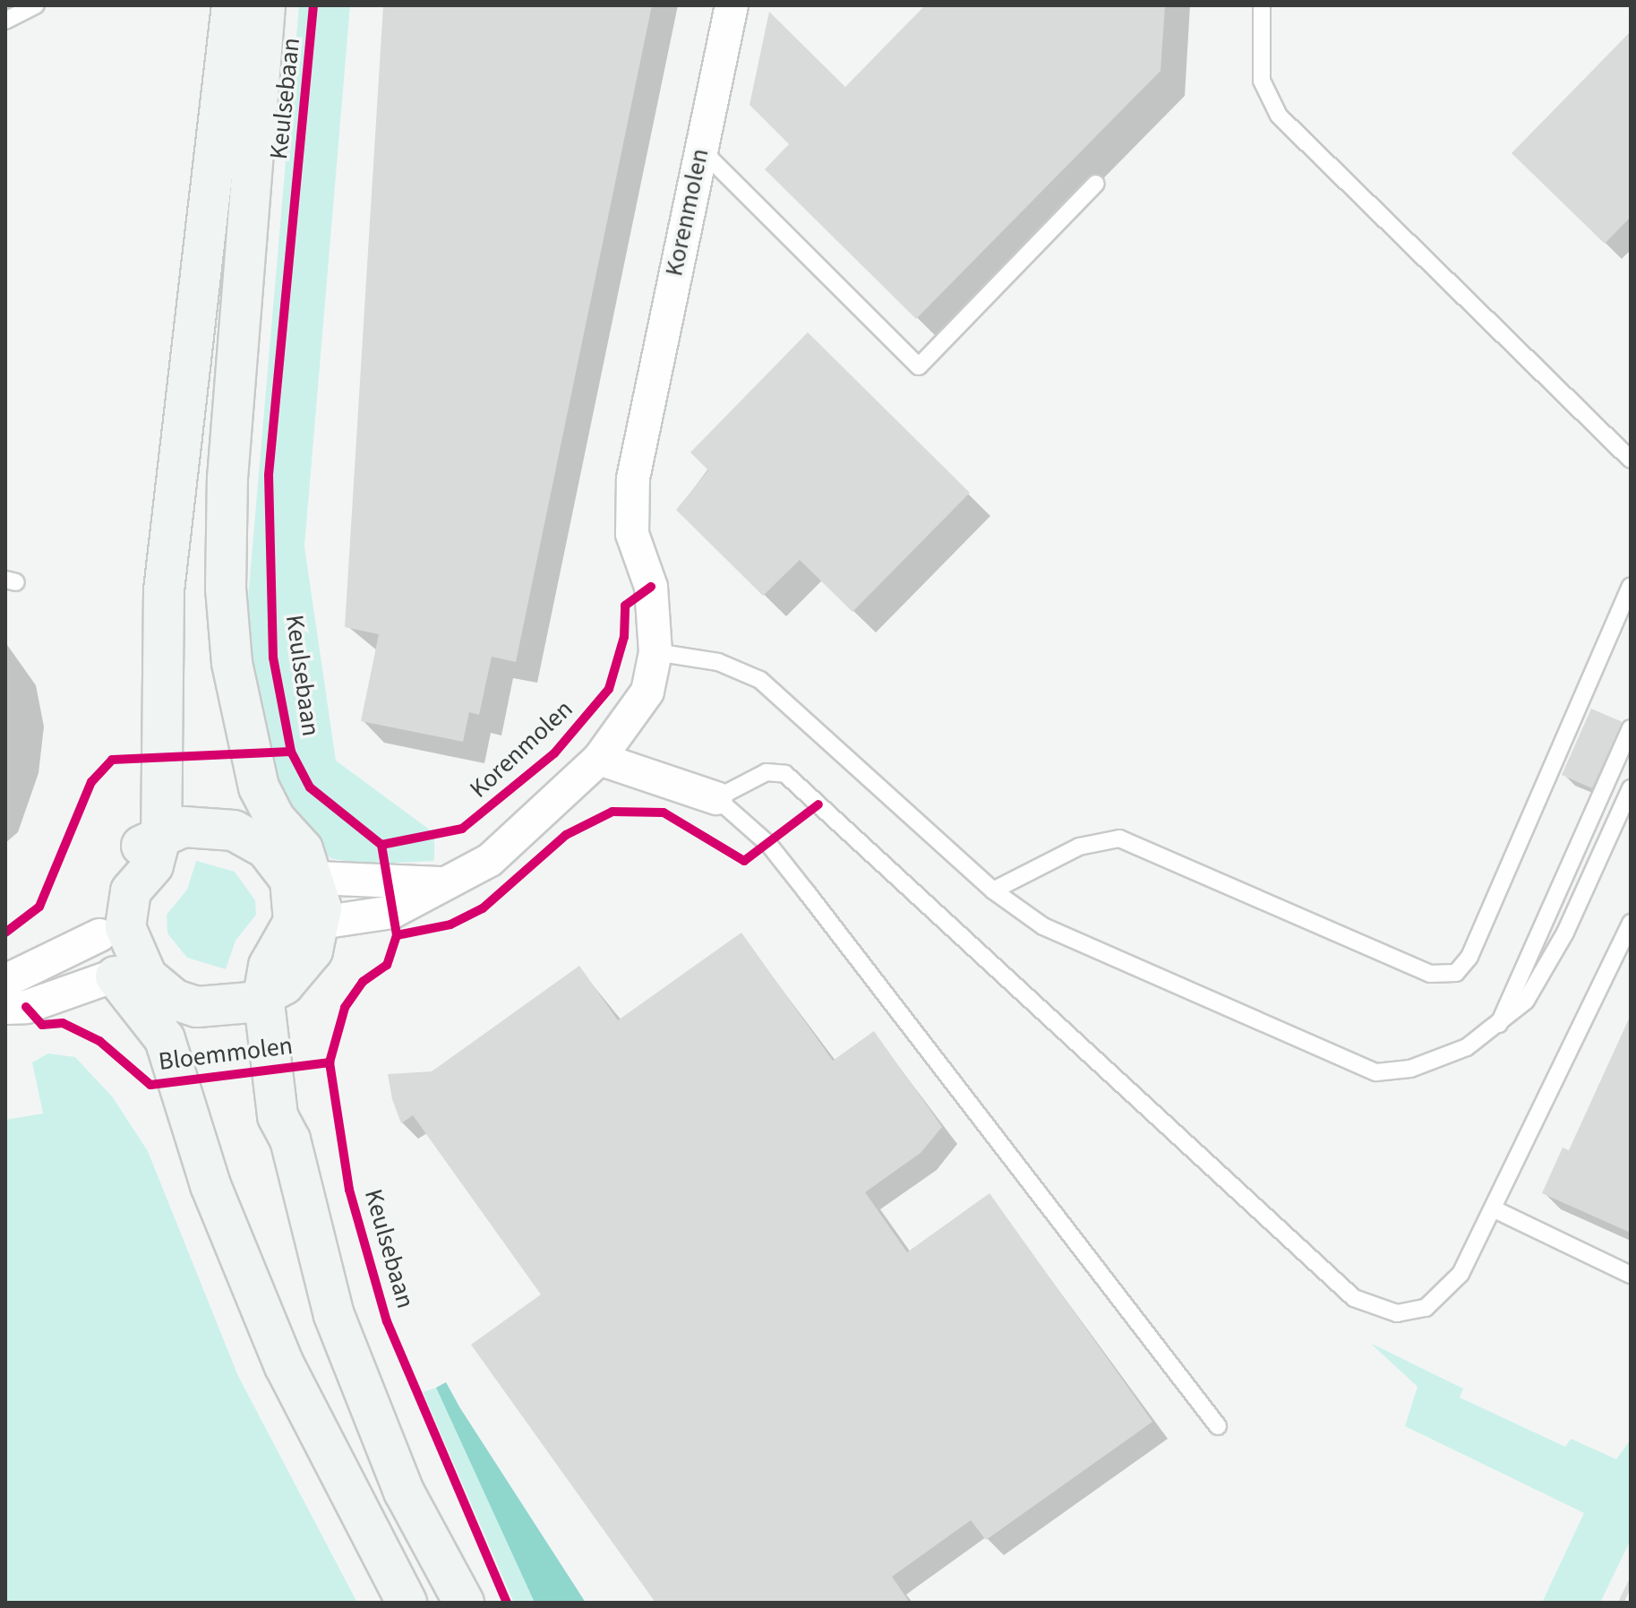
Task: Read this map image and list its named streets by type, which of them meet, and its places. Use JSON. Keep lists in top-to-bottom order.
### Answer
{
  "streets": {
    "main road": ["Keulsebaan"],
    "street": ["Korenmolen"],
    "cycle path": ["Bloemmolen"]
  },
  "crossings": [
    ["Keulsebaan", "Korenmolen"]
  ]
}
